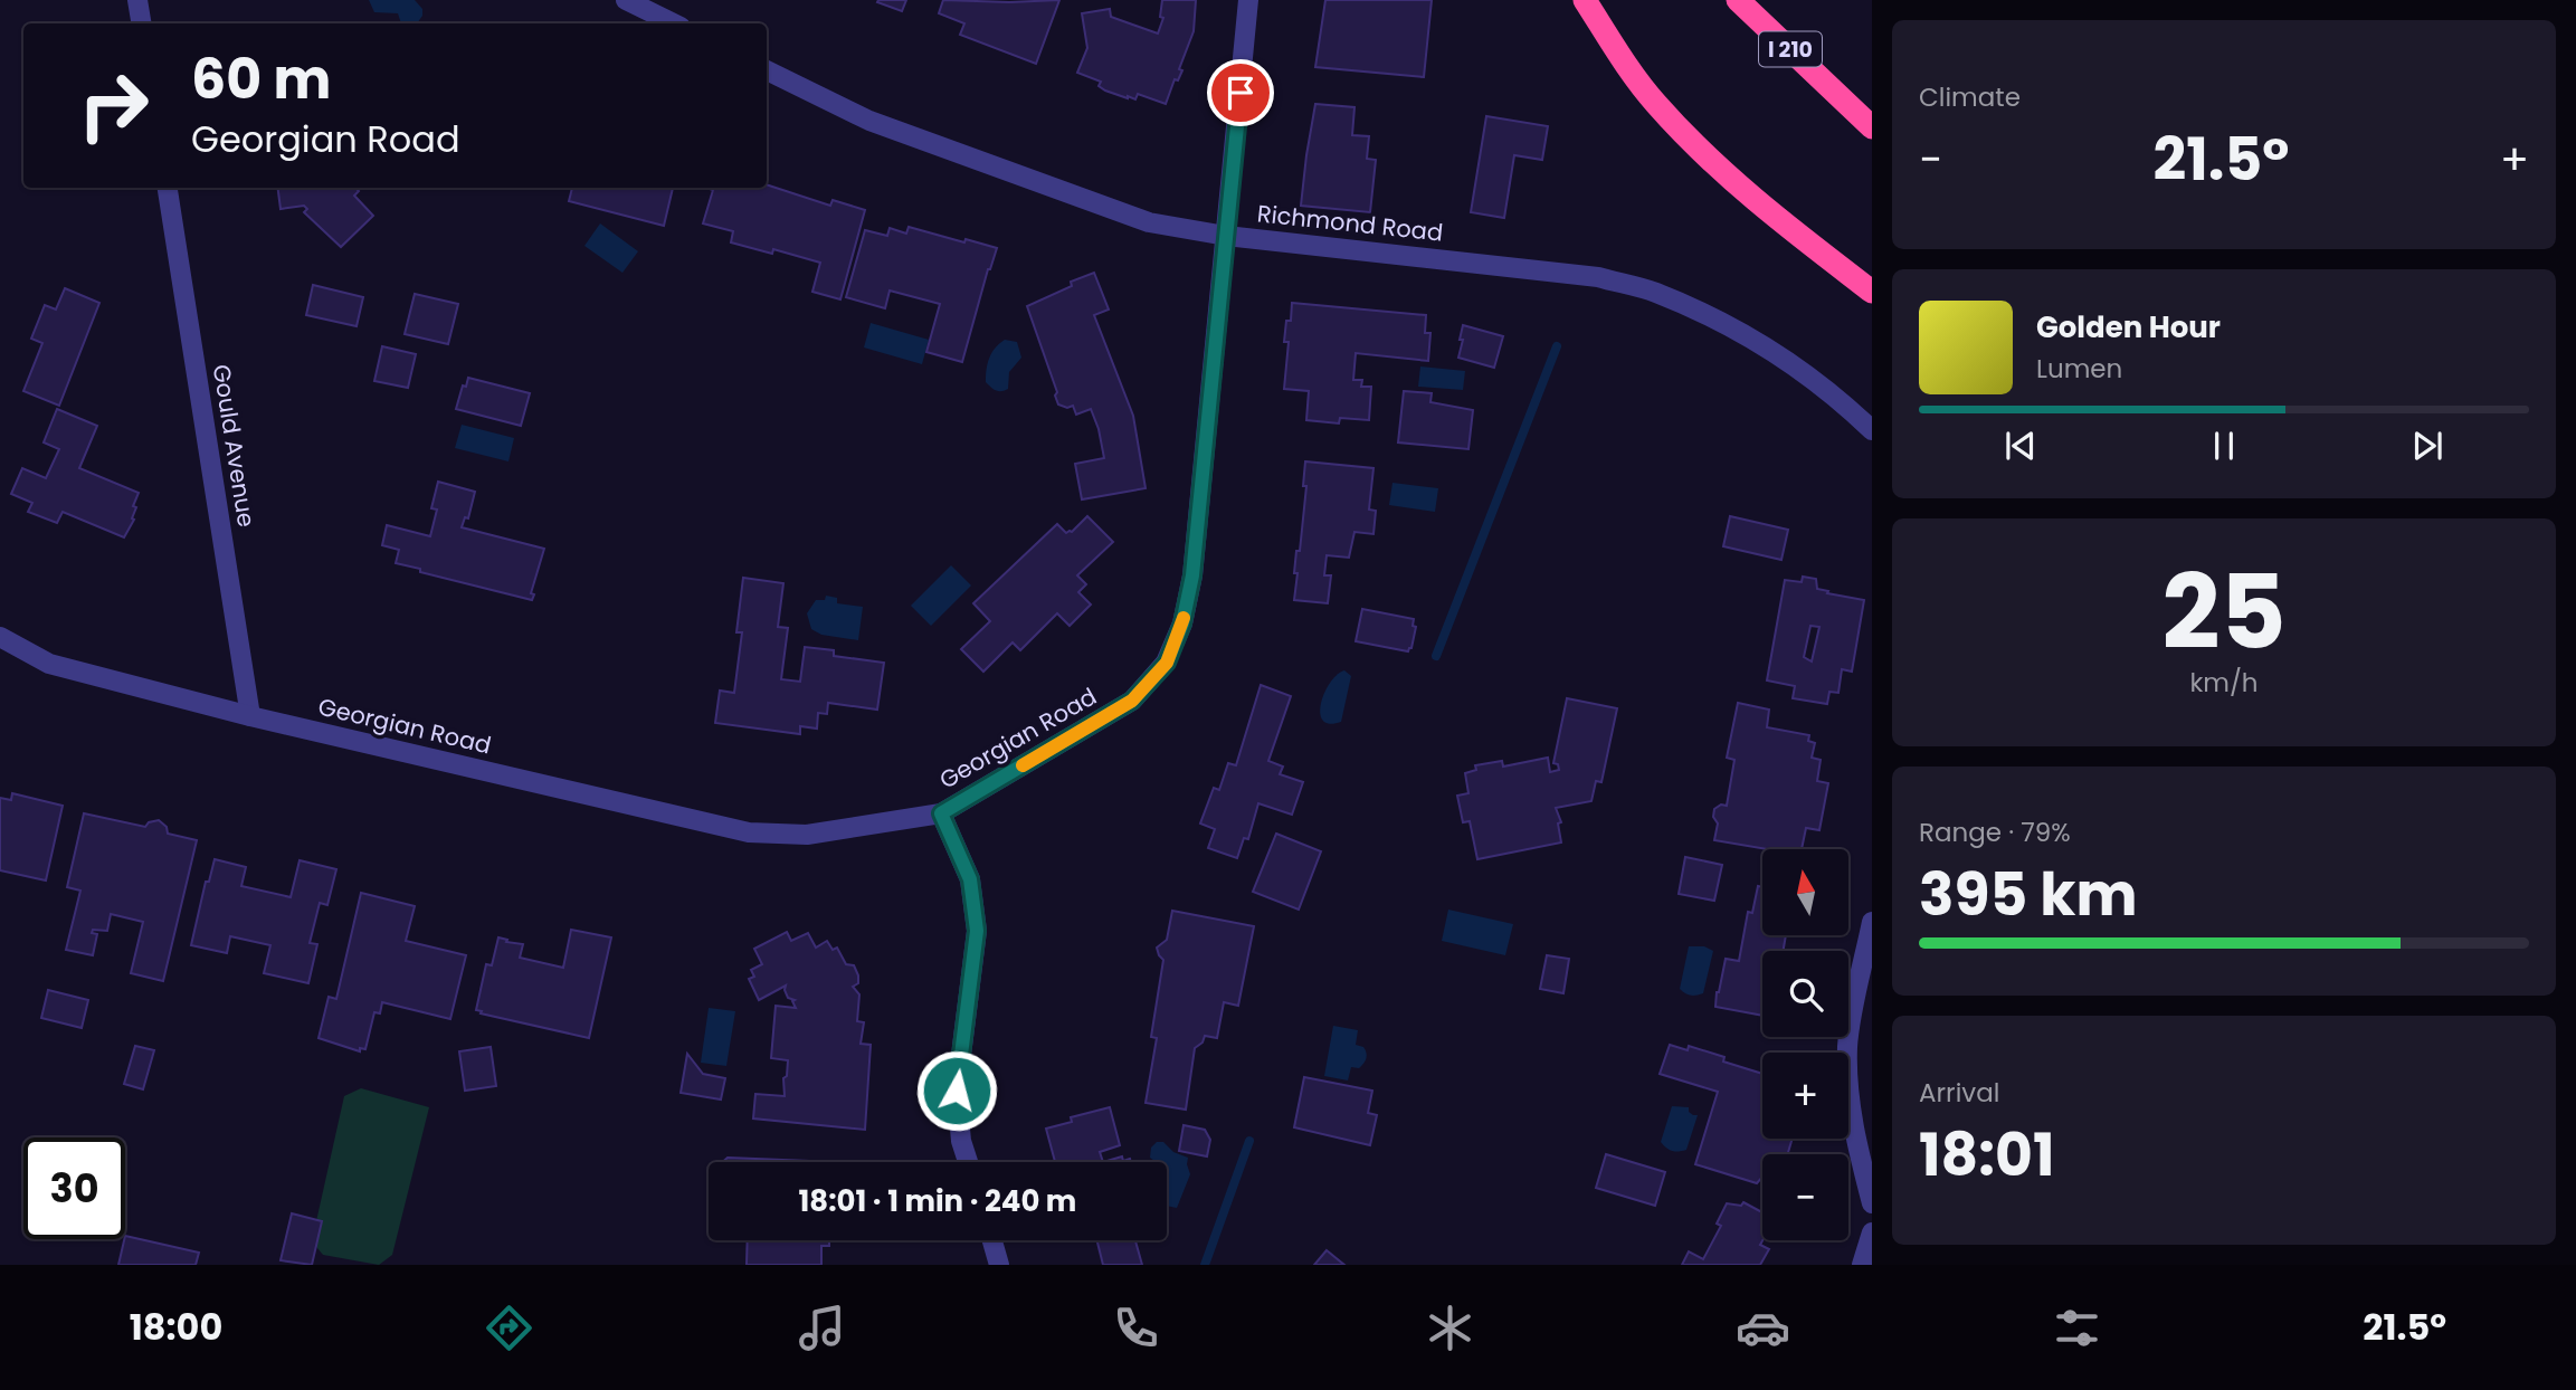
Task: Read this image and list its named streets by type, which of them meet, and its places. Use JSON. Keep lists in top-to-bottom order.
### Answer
{
  "streets": {
    "highway": ["I 210"],
    "street": ["Richmond Road", "Gould Avenue", "Georgian Road"]
  },
  "crossings": [
    ["Richmond Road", "Georgian Road"],
    ["Gould Avenue", "Georgian Road"]
  ],
  "north": "top",
  "page": {
    "tile": [
      "Climate",
      ["25", "km/h"],
      ["Range · 79%", "395 km"],
      ["Arrival", "18:01"]
    ],
    "turn": ["60 m", "Georgian Road"],
    "heat": ["−", "21.5°", "+"],
    "song": ["Golden Hour", "Lumen"],
    "map_buttons": ["+", "−"],
    "limit": "30",
    "trip": "18:01 · 1 min · 240 m",
    "tabs": ["18:00", "21.5°"]
  }
}
